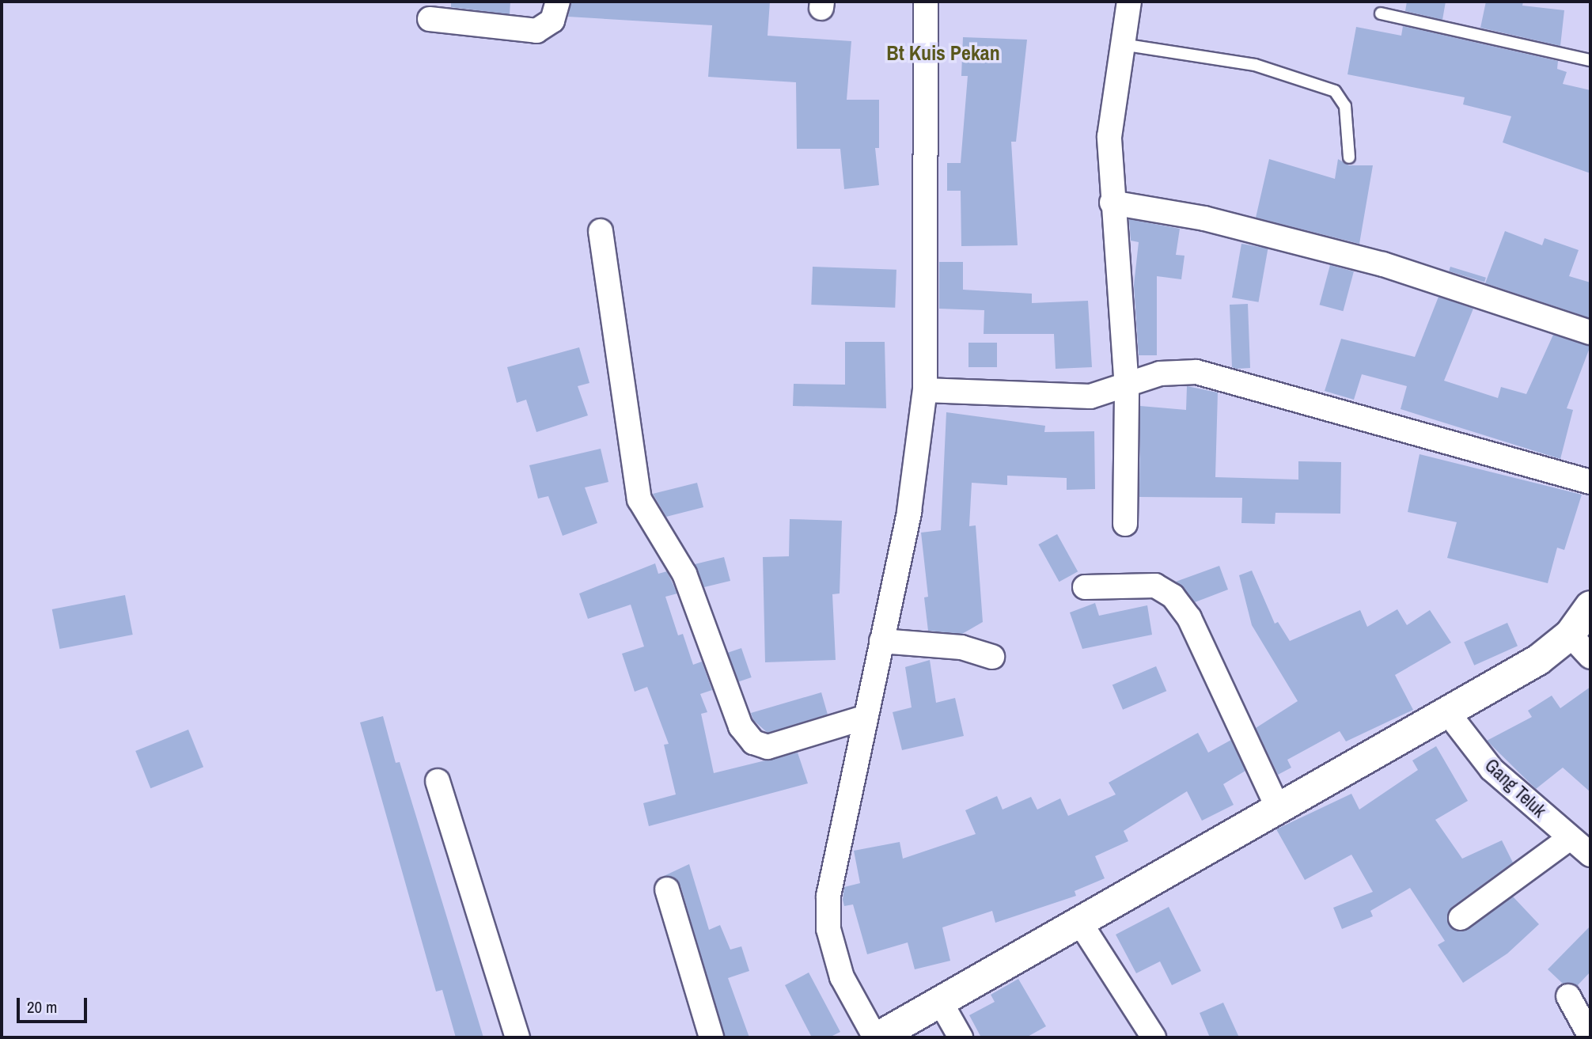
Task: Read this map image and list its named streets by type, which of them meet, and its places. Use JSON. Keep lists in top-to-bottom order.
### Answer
{
  "streets": {
    "street": ["Gang Teluk"]
  },
  "districts": ["Bt Kuis Pekan"],
  "scale_bar": "20 m"
}
